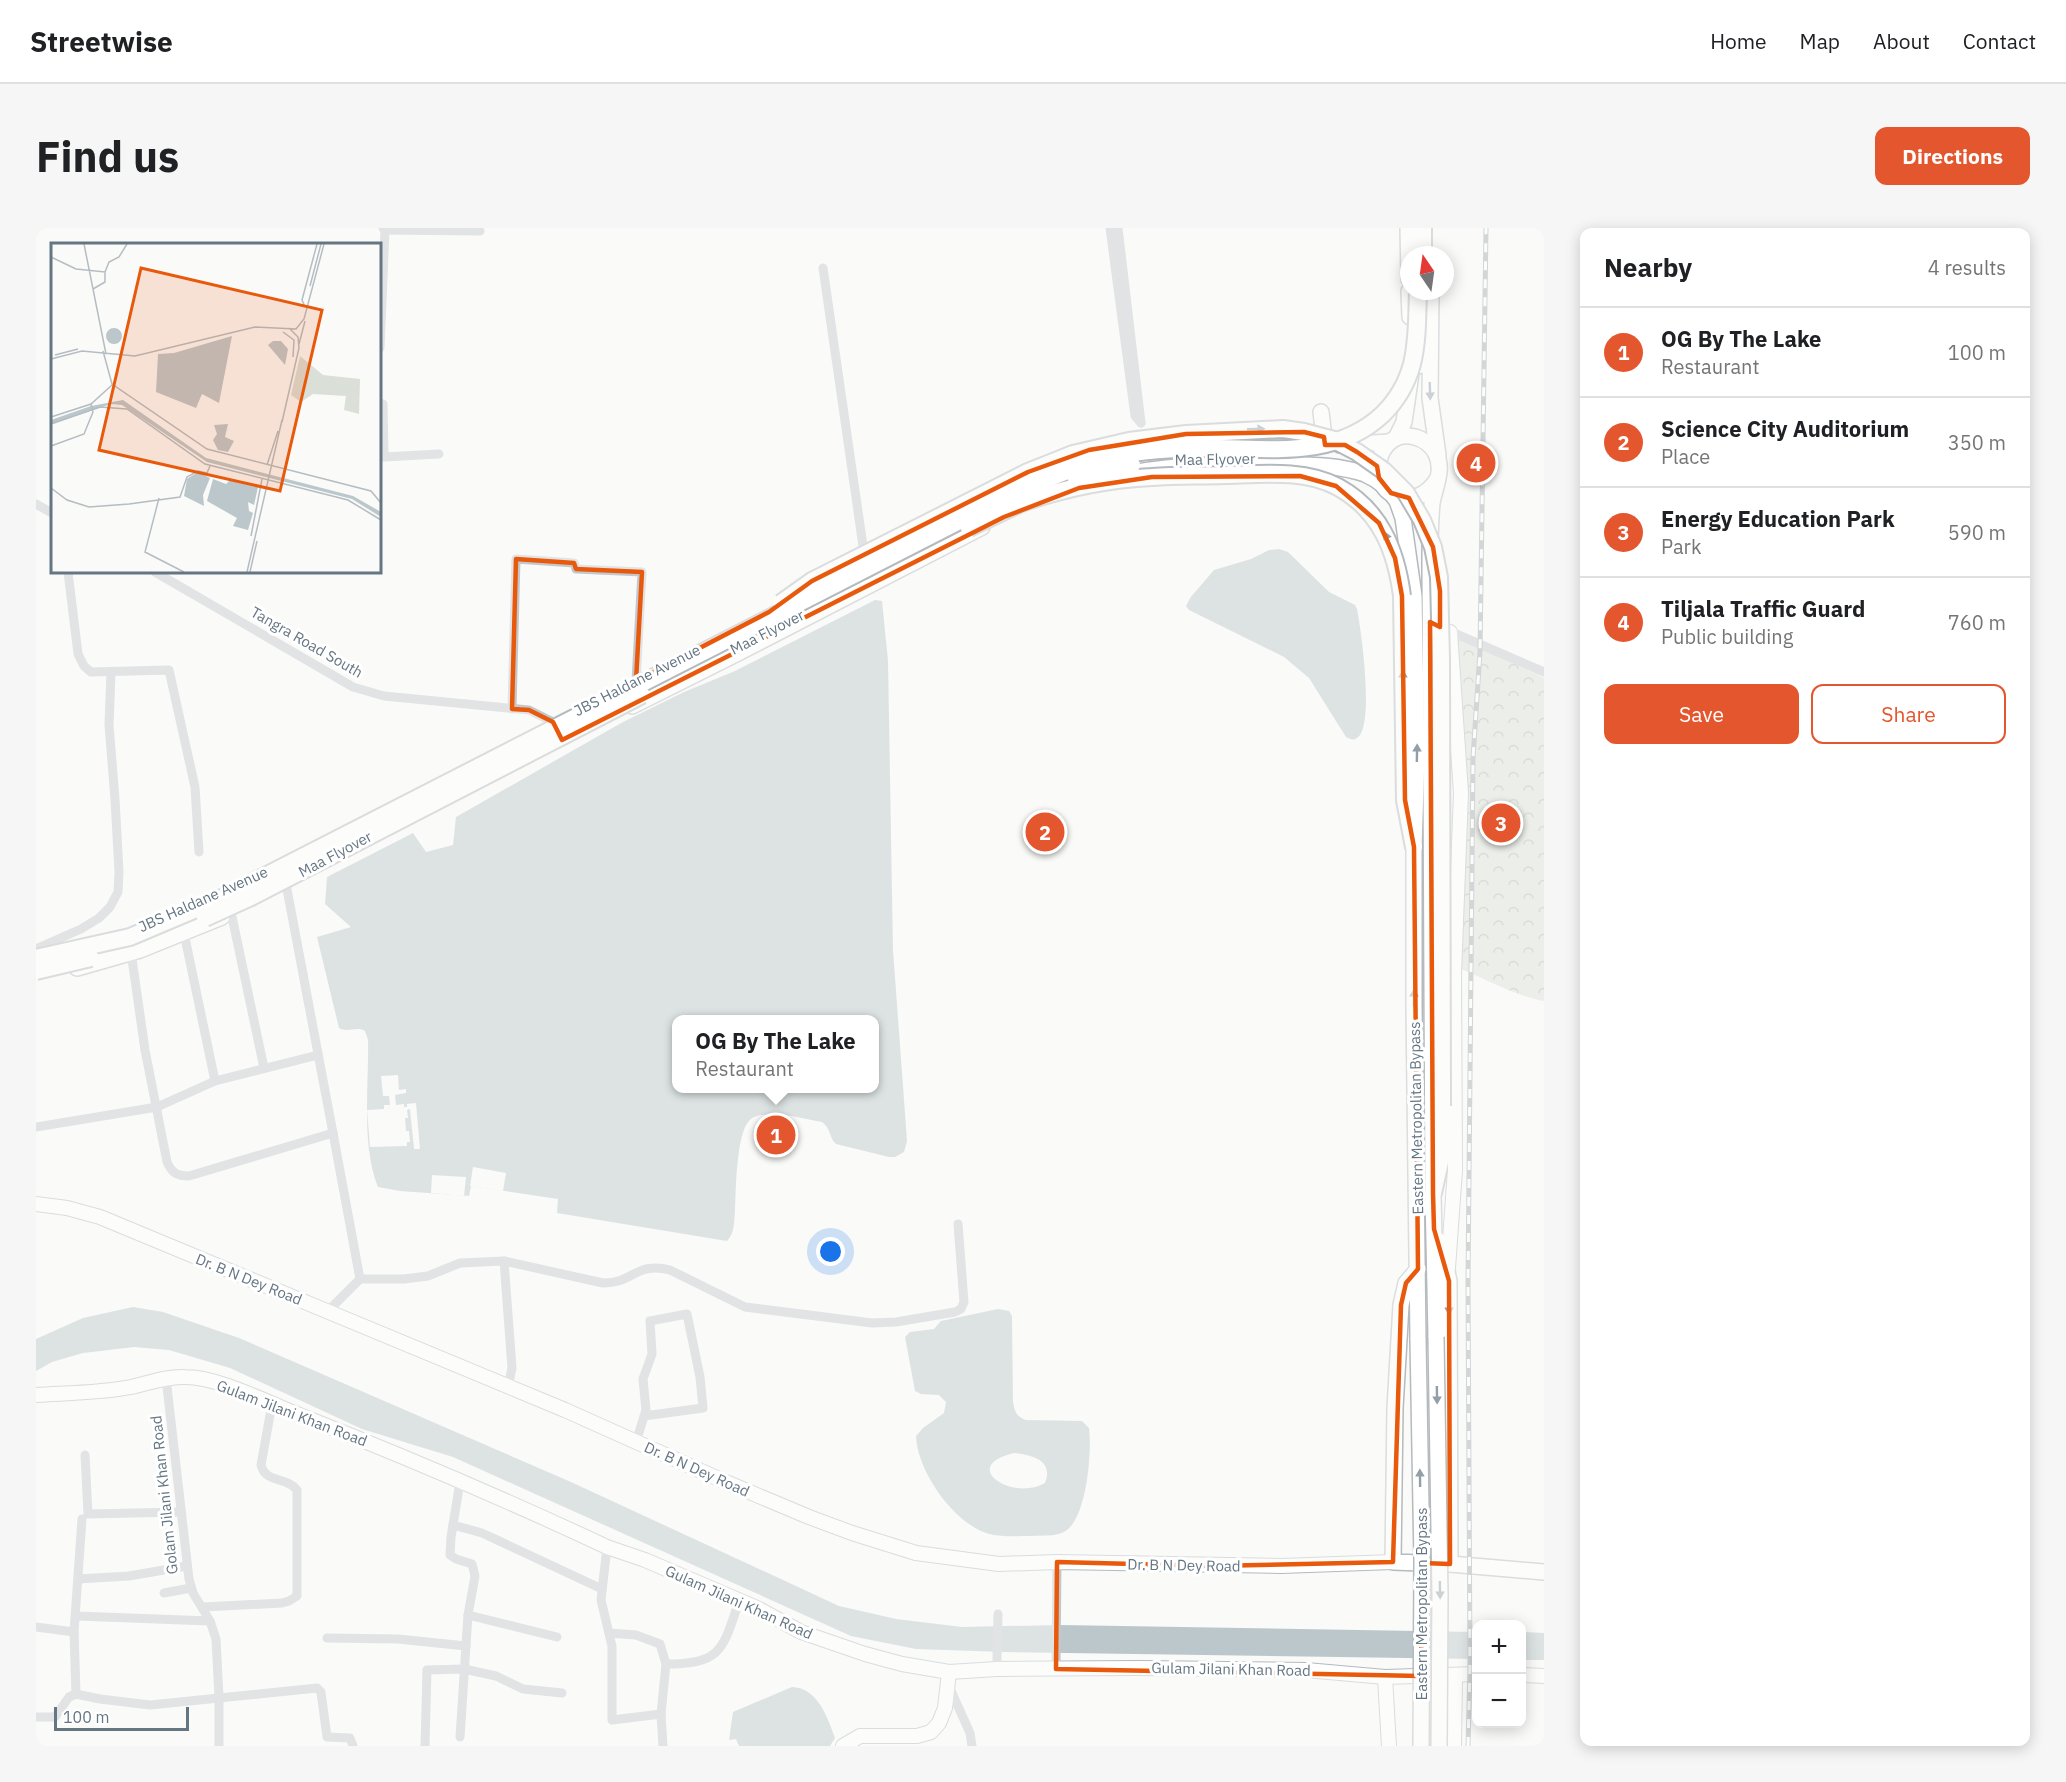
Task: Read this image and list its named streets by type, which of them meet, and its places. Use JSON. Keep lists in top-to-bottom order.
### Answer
{
  "streets": {
    "highway": ["Maa Flyover"],
    "main road": ["JBS Haldane Avenue", "Eastern Metropolitan Bypass"],
    "street": [
      "Tangra Road South",
      "Dr. B N Dey Road",
      "Gulam Jilani Khan Road",
      "Golam Jilani Khan Road"
    ]
  },
  "crossings": [
    ["Tangra Road South", "JBS Haldane Avenue"],
    ["JBS Haldane Avenue", "Eastern Metropolitan Bypass"],
    ["Gulam Jilani Khan Road", "Golam Jilani Khan Road"]
  ],
  "scale_bar": "100 m",
  "north": "top",
  "page": {
    "header": "Streetwise",
    "nav": [
      "Home",
      "Map",
      "About",
      "Contact"
    ],
    "buttons": [
      "Directions",
      ["Save", "Share"]
    ],
    "title": "Find us",
    "heading": ["Nearby", "4 results"],
    "list": [
      {
        "mark": "1",
        "name": "OG By The Lake",
        "note": "Restaurant",
        "value": "100 m"
      },
      {
        "mark": "2",
        "name": "Science City Auditorium",
        "note": "Place",
        "value": "350 m"
      },
      {
        "mark": "3",
        "name": "Energy Education Park",
        "note": "Park",
        "value": "590 m"
      },
      {
        "mark": "4",
        "name": "Tiljala Traffic Guard",
        "note": "Public building",
        "value": "760 m"
      }
    ],
    "pins": [
      "4",
      "3",
      "2",
      "1"
    ],
    "popup": ["OG By The Lake", "Restaurant"],
    "map_buttons": ["+", "−"],
    "scale": "100 m"
  }
}
